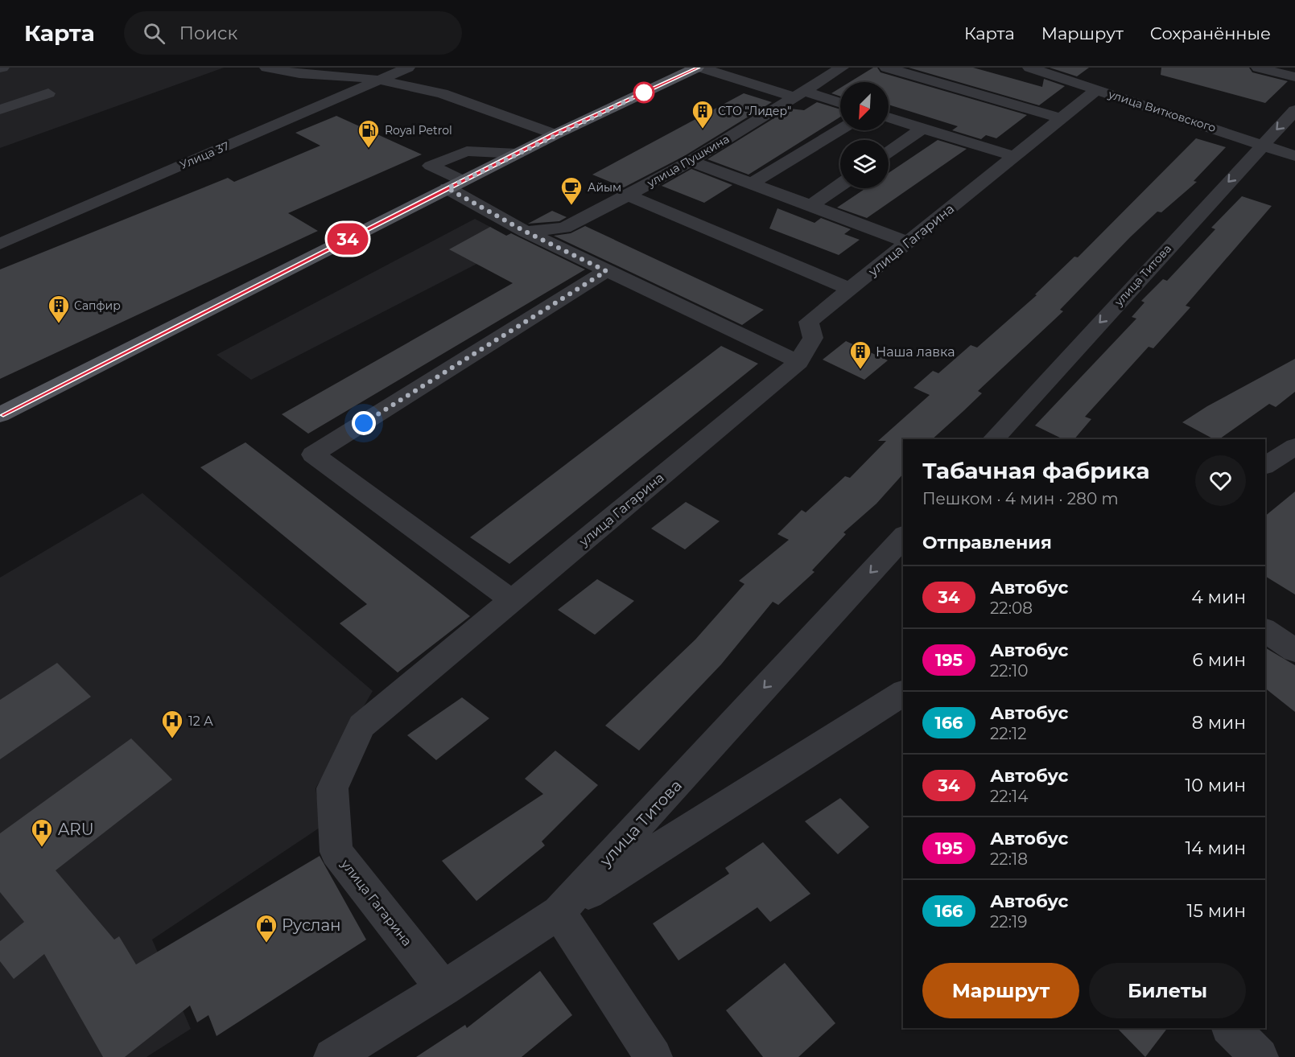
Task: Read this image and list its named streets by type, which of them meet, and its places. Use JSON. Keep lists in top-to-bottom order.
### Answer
{
  "streets": {
    "street": [
      "улица Витковского",
      "Улица 37",
      "улица Пушкина",
      "улица Гагарина",
      "улица Титова"
    ]
  },
  "crossings": [
    ["улица Витковского", "улица Гагарина"],
    ["улица Витковского", "улица Титова"],
    ["улица Гагарина", "улица Титова"]
  ],
  "places": {
    "building": ["СТО \"Лидер\"", "Сапфир", "Наша лавка"],
    "fuel station": ["Royal Petrol"],
    "cafe": ["Айым"],
    "hospital": ["12 А", "ARU"],
    "shop": ["Руслан"]
  },
  "lines": ["bus line 34"],
  "north": "bottom left",
  "page": {
    "header": "Карта",
    "search": "Поиск",
    "nav": ["Карта", "Маршрут", "Сохранённые"],
    "on_map": "34",
    "heading": [
      ["Табачная фабрика", "Пешком · 4 мин · 280 m"],
      "Отправления"
    ],
    "list": [
      {
        "mark": "34",
        "name": "Автобус",
        "note": "22:08",
        "value": "4 мин"
      },
      {
        "mark": "195",
        "name": "Автобус",
        "note": "22:10",
        "value": "6 мин"
      },
      {
        "mark": "166",
        "name": "Автобус",
        "note": "22:12",
        "value": "8 мин"
      },
      {
        "mark": "34",
        "name": "Автобус",
        "note": "22:14",
        "value": "10 мин"
      },
      {
        "mark": "195",
        "name": "Автобус",
        "note": "22:18",
        "value": "14 мин"
      },
      {
        "mark": "166",
        "name": "Автобус",
        "note": "22:19",
        "value": "15 мин"
      }
    ],
    "buttons": ["Маршрут", "Билеты"]
  }
}
